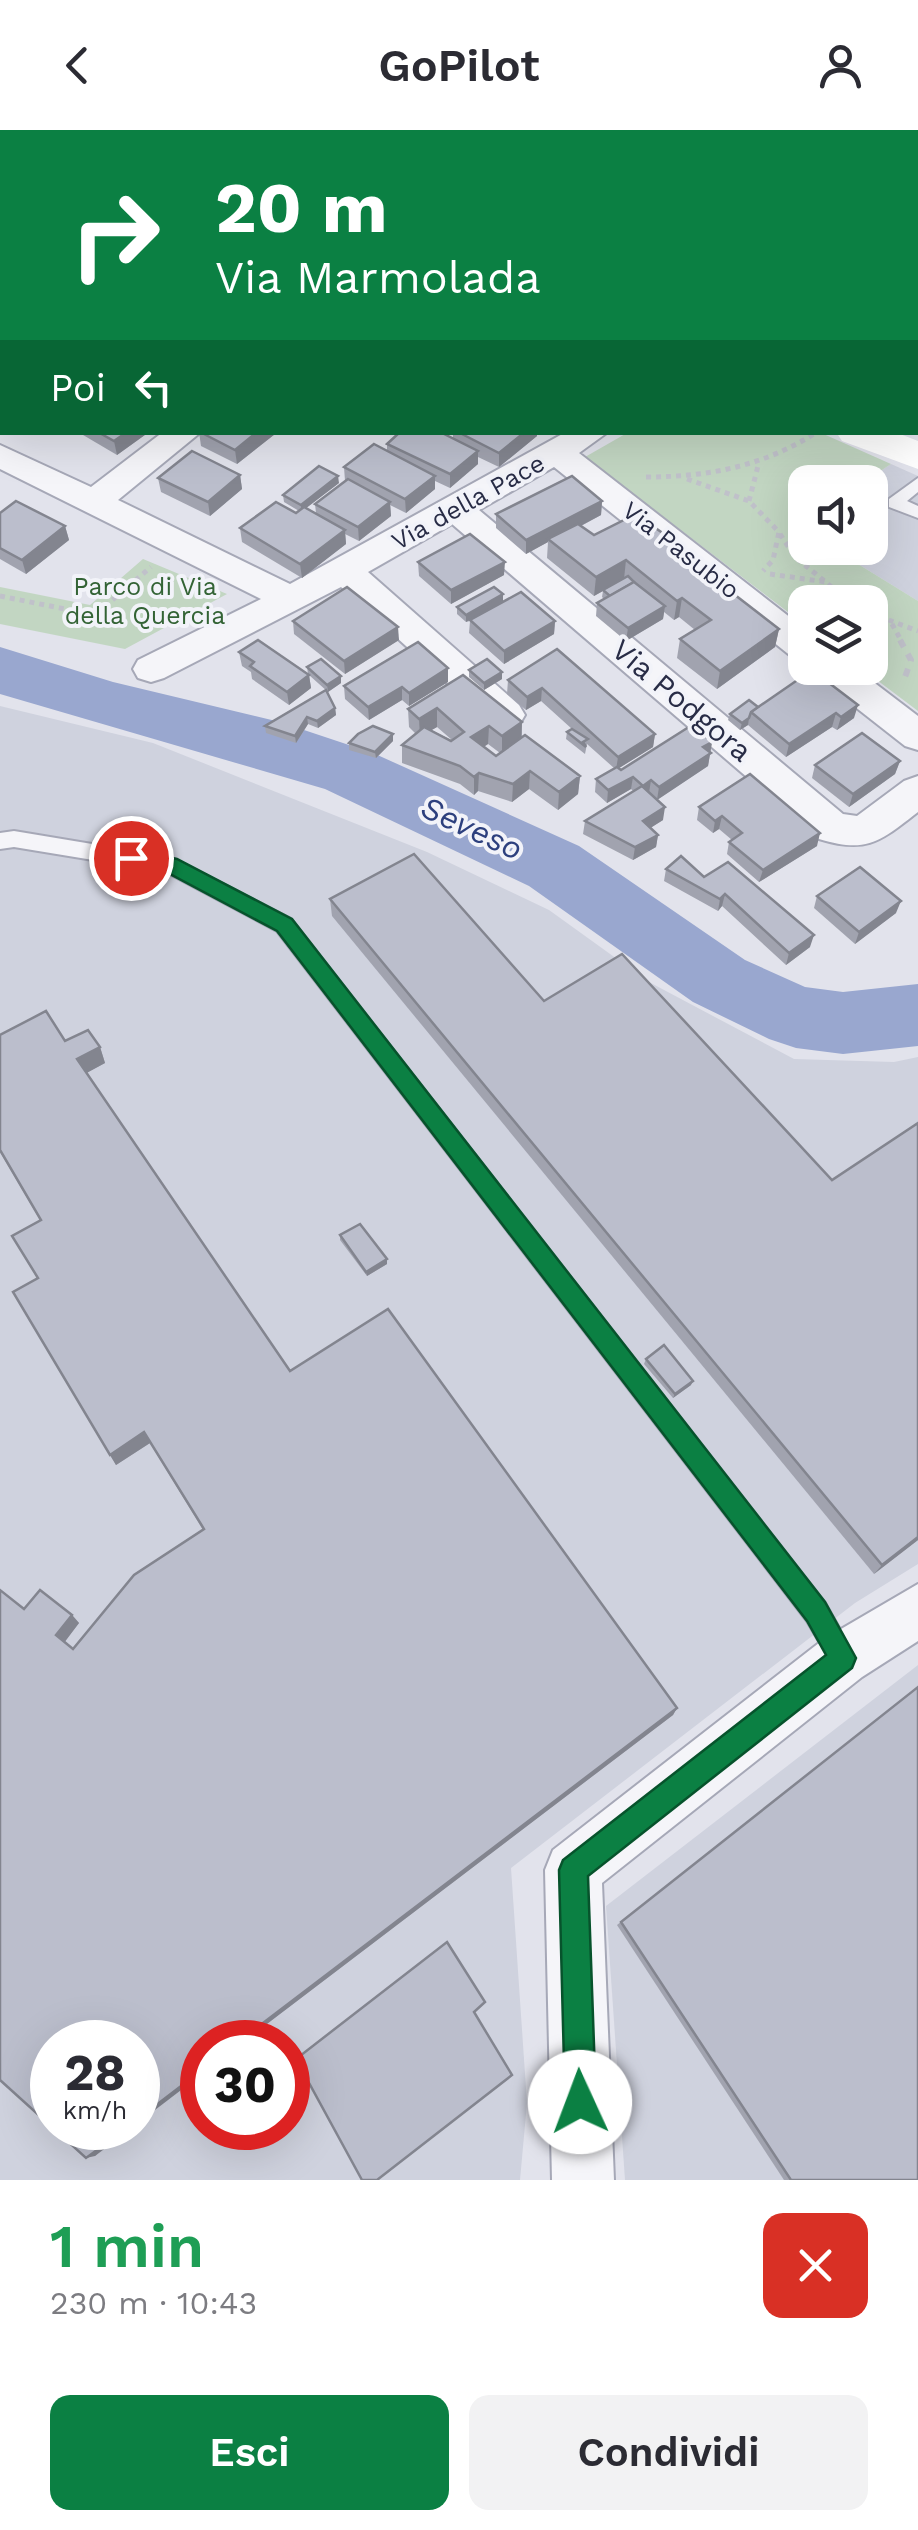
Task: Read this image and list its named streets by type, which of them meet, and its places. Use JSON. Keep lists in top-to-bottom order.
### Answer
{
  "streets": {
    "street": ["Via della Pace", "Via Pasubio", "Via Podgora"]
  },
  "crossings": [
    ["Via della Pace", "Via Pasubio"],
    ["Via della Pace", "Via Podgora"]
  ],
  "water": ["Seveso"],
  "parks": ["Parco di Via della Quercia"],
  "page": {
    "header": "GoPilot",
    "turn": ["20 m", "Via Marmolada"],
    "then": "Poi",
    "speed": "28 km/h",
    "limit": "30",
    "heading": ["1 min", "230 m · 10:43"],
    "buttons": ["Esci", "Condividi"]
  }
}
